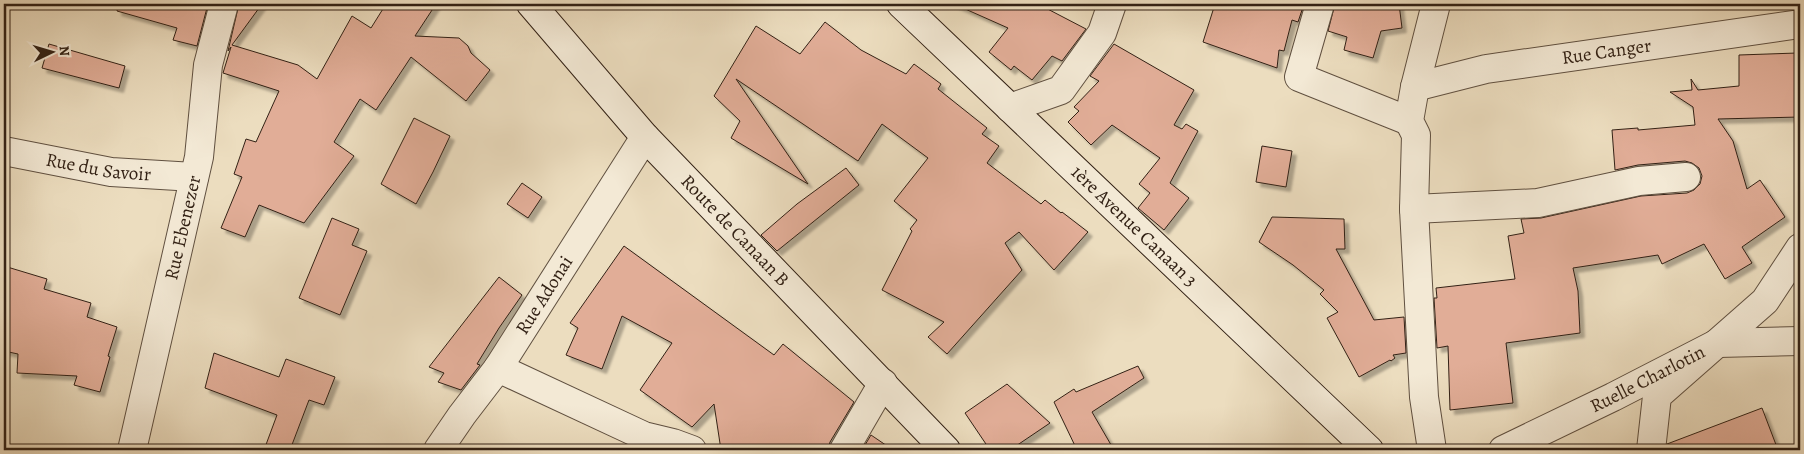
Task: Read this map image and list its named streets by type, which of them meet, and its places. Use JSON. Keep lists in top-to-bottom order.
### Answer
{
  "streets": {
    "street": [
      "Rue Canger",
      "Rue du Savoir",
      "1ère Avenue Canaan 3",
      "Rue Ebenezer",
      "Route de Canaan B",
      "Rue Adonai",
      "Ruelle Charlotin"
    ]
  },
  "crossings": [
    ["Rue du Savoir", "Rue Ebenezer"],
    ["Route de Canaan B", "Rue Adonai"]
  ],
  "north": "right"
}
